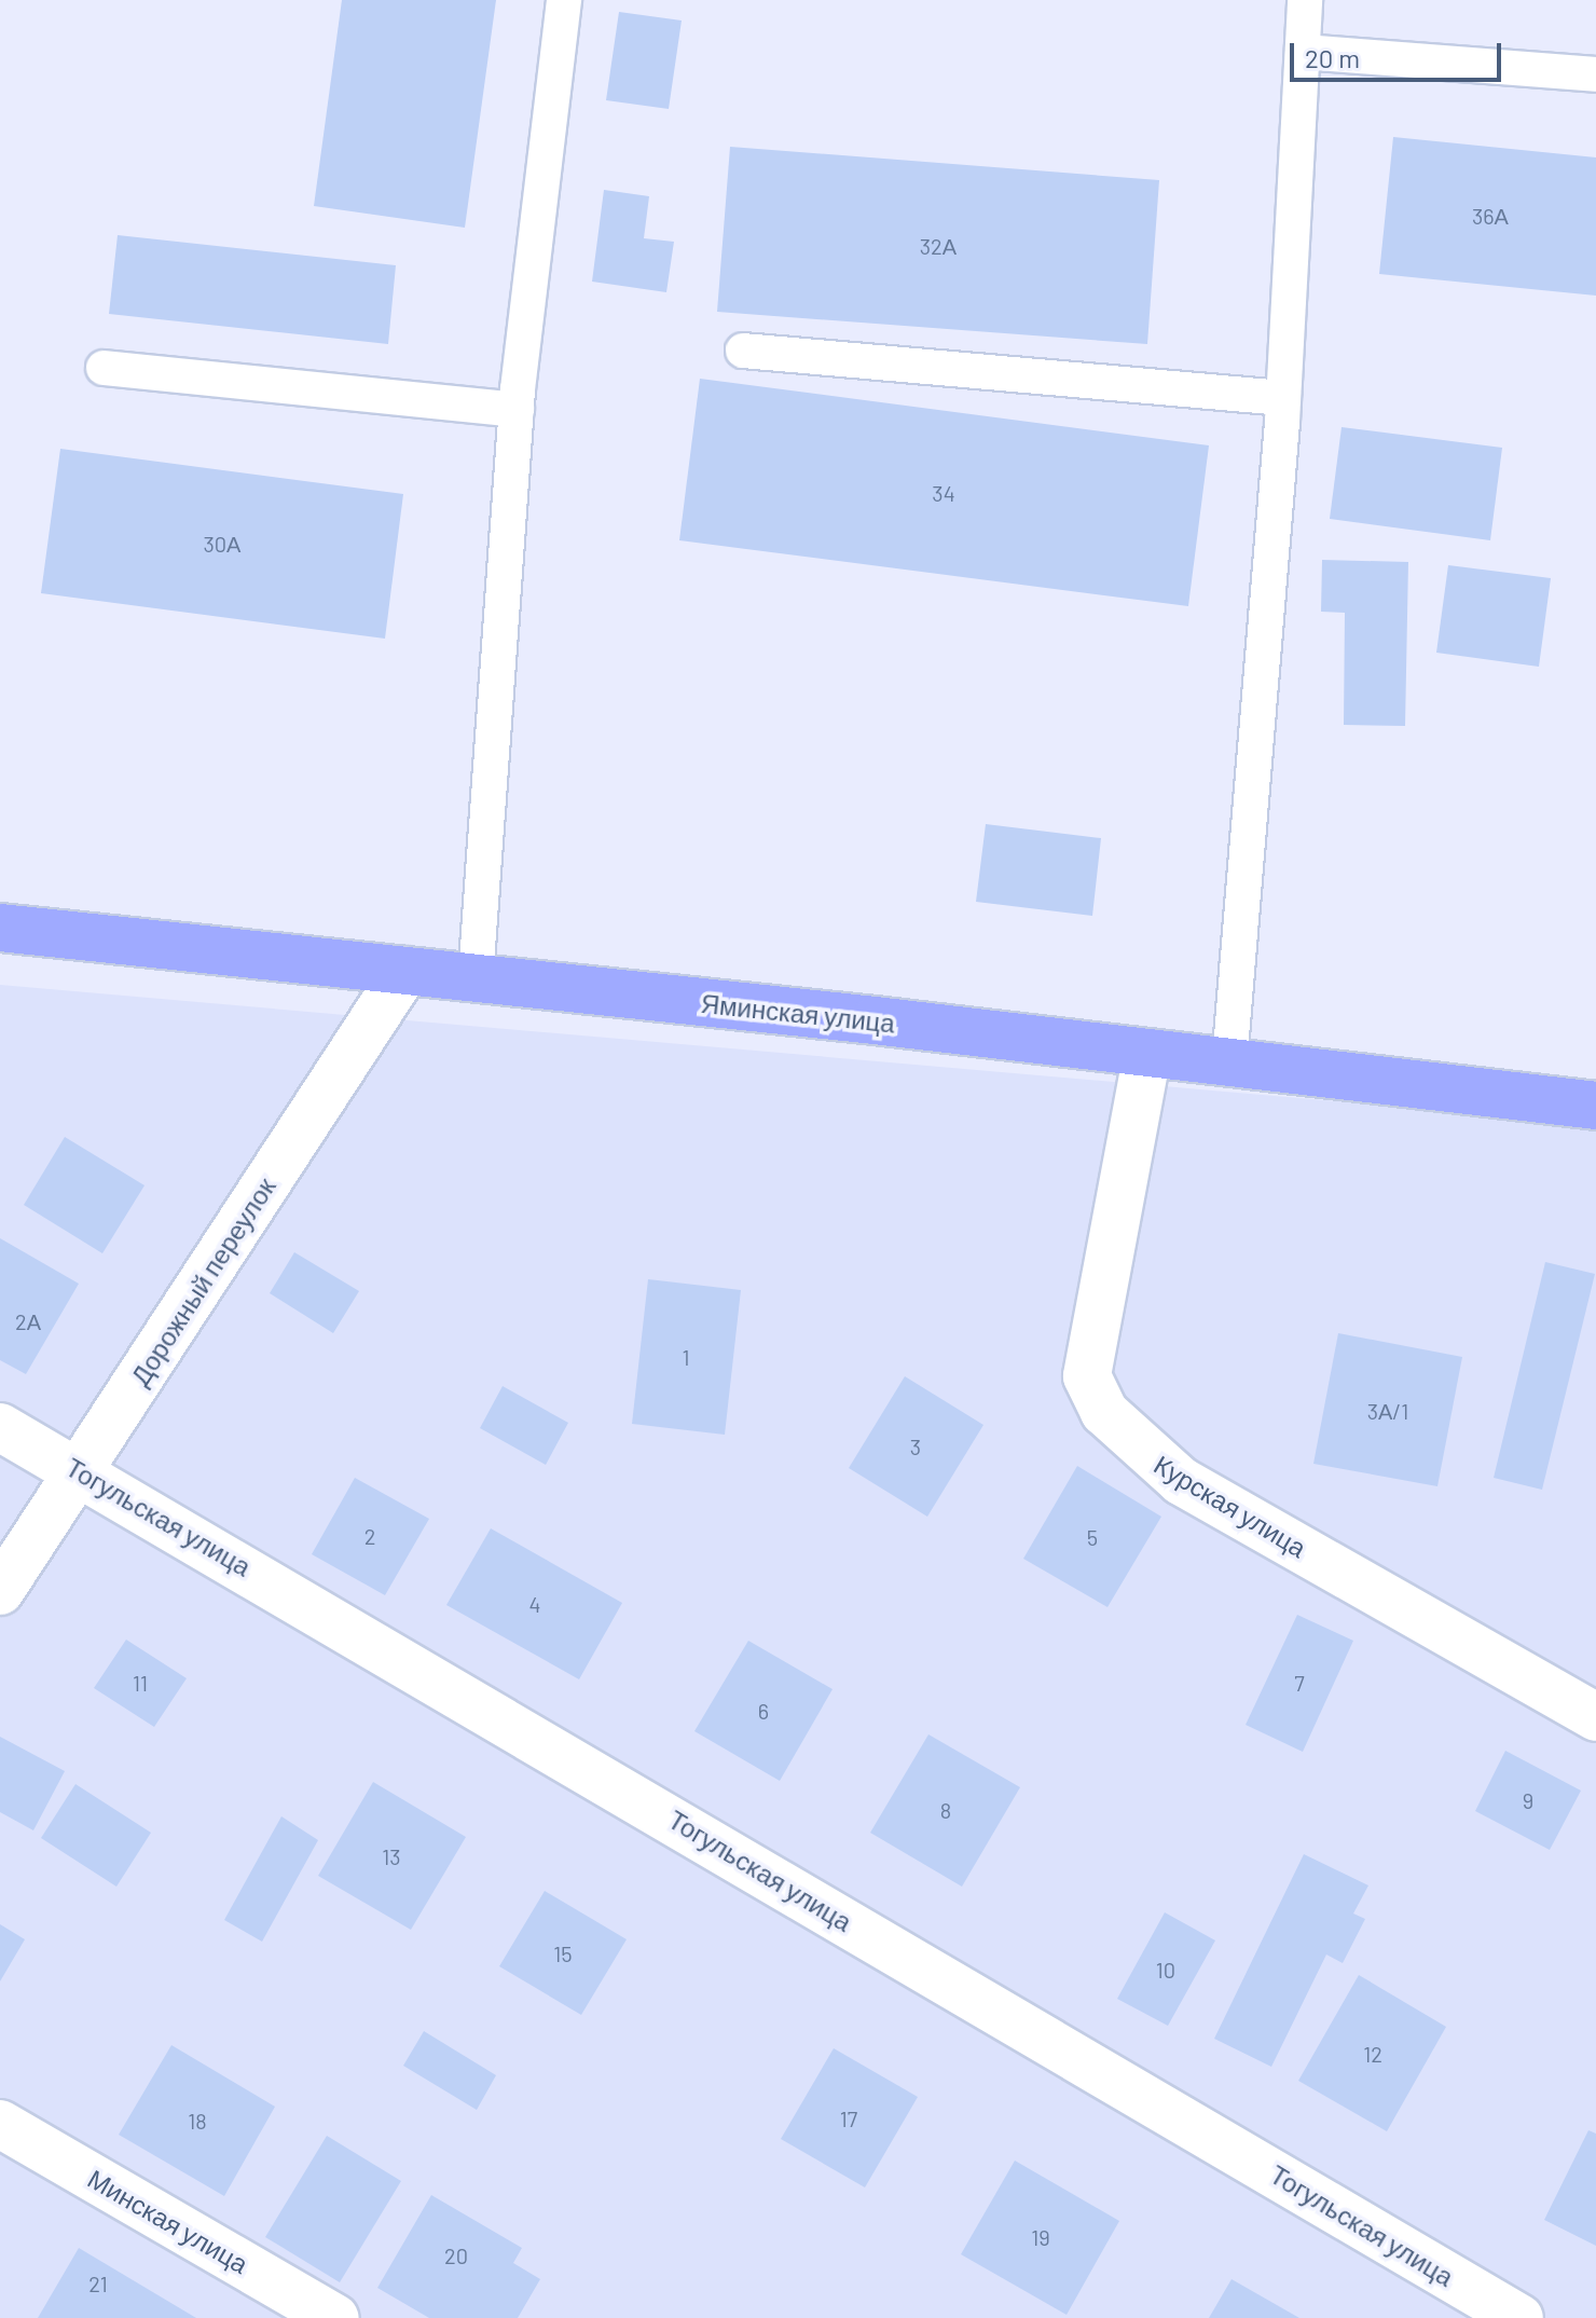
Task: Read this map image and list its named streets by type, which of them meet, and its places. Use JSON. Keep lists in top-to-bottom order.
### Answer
{
  "streets": {
    "main road": ["Яминская улица"],
    "street": [
      "Дорожный переулок",
      "Курская улица",
      "Тогульская улица",
      "Минская улица"
    ]
  },
  "crossings": [
    ["Яминская улица", "Дорожный переулок"],
    ["Яминская улица", "Курская улица"],
    ["Дорожный переулок", "Тогульская улица"]
  ],
  "house_numbers": [
    "36А",
    "32А",
    "34",
    "30А",
    "2А",
    "1",
    "3А/1",
    "3",
    "2",
    "5",
    "4",
    "11",
    "7",
    "6",
    "9",
    "8",
    "13",
    "15",
    "10",
    "12",
    "17",
    "18",
    "19",
    "20",
    "21"
  ],
  "scale_bar": "20 m"
}
